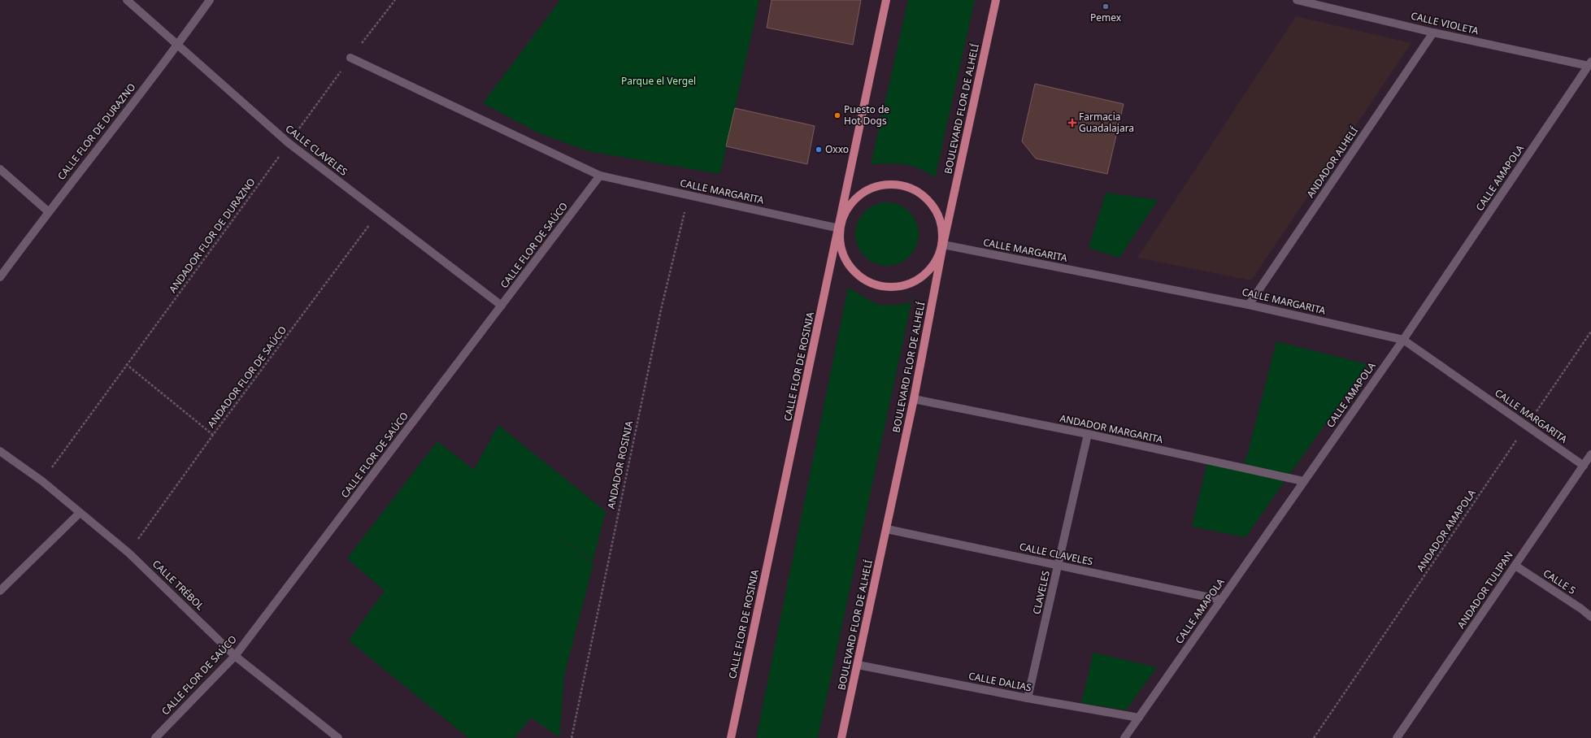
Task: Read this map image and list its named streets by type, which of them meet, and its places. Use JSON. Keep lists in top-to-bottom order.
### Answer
{
  "streets": {
    "main road": ["BOULEVARD FLOR DE ALHELÍ", "CALLE FLOR DE ROSINIA"],
    "street": [
      "CALLE VIOLETA",
      "CALLE FLOR DE DURAZNO",
      "CALLE CLAVELES",
      "ANDADOR ALHELÍ",
      "CALLE AMAPOLA",
      "CALLE MARGARITA",
      "CALLE FLOR DE SAÚCO",
      "ANDADOR MARGARITA",
      "CALLE 5",
      "CALLE TRÉBOL",
      "ANDADOR TULIPAN",
      "CLAVELES",
      "CALLE DALIAS"
    ],
    "path": [
      "ANDADOR FLOR DE DURAZNO",
      "ANDADOR FLOR DE SAÚCO",
      "ANDADOR ROSINIA",
      "ANDADOR AMAPOLA"
    ]
  },
  "crossings": [
    ["CALLE VIOLETA", "ANDADOR ALHELÍ"],
    ["CALLE VIOLETA", "CALLE AMAPOLA"],
    ["BOULEVARD FLOR DE ALHELÍ", "CALLE CLAVELES"],
    ["BOULEVARD FLOR DE ALHELÍ", "CALLE MARGARITA"],
    ["BOULEVARD FLOR DE ALHELÍ", "CALLE FLOR DE ROSINIA"],
    ["BOULEVARD FLOR DE ALHELÍ", "ANDADOR MARGARITA"],
    ["BOULEVARD FLOR DE ALHELÍ", "CALLE DALIAS"],
    ["CALLE FLOR DE DURAZNO", "CALLE CLAVELES"],
    ["CALLE CLAVELES", "CALLE AMAPOLA"],
    ["CALLE CLAVELES", "ANDADOR FLOR DE DURAZNO"],
    ["CALLE CLAVELES", "CALLE FLOR DE SAÚCO"],
    ["CALLE CLAVELES", "ANDADOR FLOR DE SAÚCO"],
    ["CALLE CLAVELES", "CLAVELES"],
    ["ANDADOR ALHELÍ", "CALLE MARGARITA"],
    ["CALLE AMAPOLA", "CALLE MARGARITA"],
    ["CALLE AMAPOLA", "ANDADOR MARGARITA"],
    ["CALLE AMAPOLA", "CALLE DALIAS"],
    ["CALLE MARGARITA", "ANDADOR FLOR DE DURAZNO"],
    ["CALLE MARGARITA", "CALLE FLOR DE SAÚCO"],
    ["CALLE MARGARITA", "CALLE FLOR DE ROSINIA"],
    ["CALLE MARGARITA", "ANDADOR ROSINIA"],
    ["CALLE MARGARITA", "ANDADOR AMAPOLA"],
    ["CALLE MARGARITA", "ANDADOR TULIPAN"],
    ["ANDADOR FLOR DE DURAZNO", "CALLE TRÉBOL"],
    ["CALLE FLOR DE SAÚCO", "CALLE TRÉBOL"],
    ["ANDADOR FLOR DE SAÚCO", "CALLE TRÉBOL"],
    ["ANDADOR MARGARITA", "CLAVELES"],
    ["CALLE 5", "ANDADOR TULIPAN"],
    ["CLAVELES", "CALLE DALIAS"]
  ],
  "parks": ["Parque el Vergel"],
  "places": {
    "other": ["Pemex", "Puesto de Hot Dogs", "Oxxo"],
    "health": ["Farmacia Guadalajara"]
  }
}
